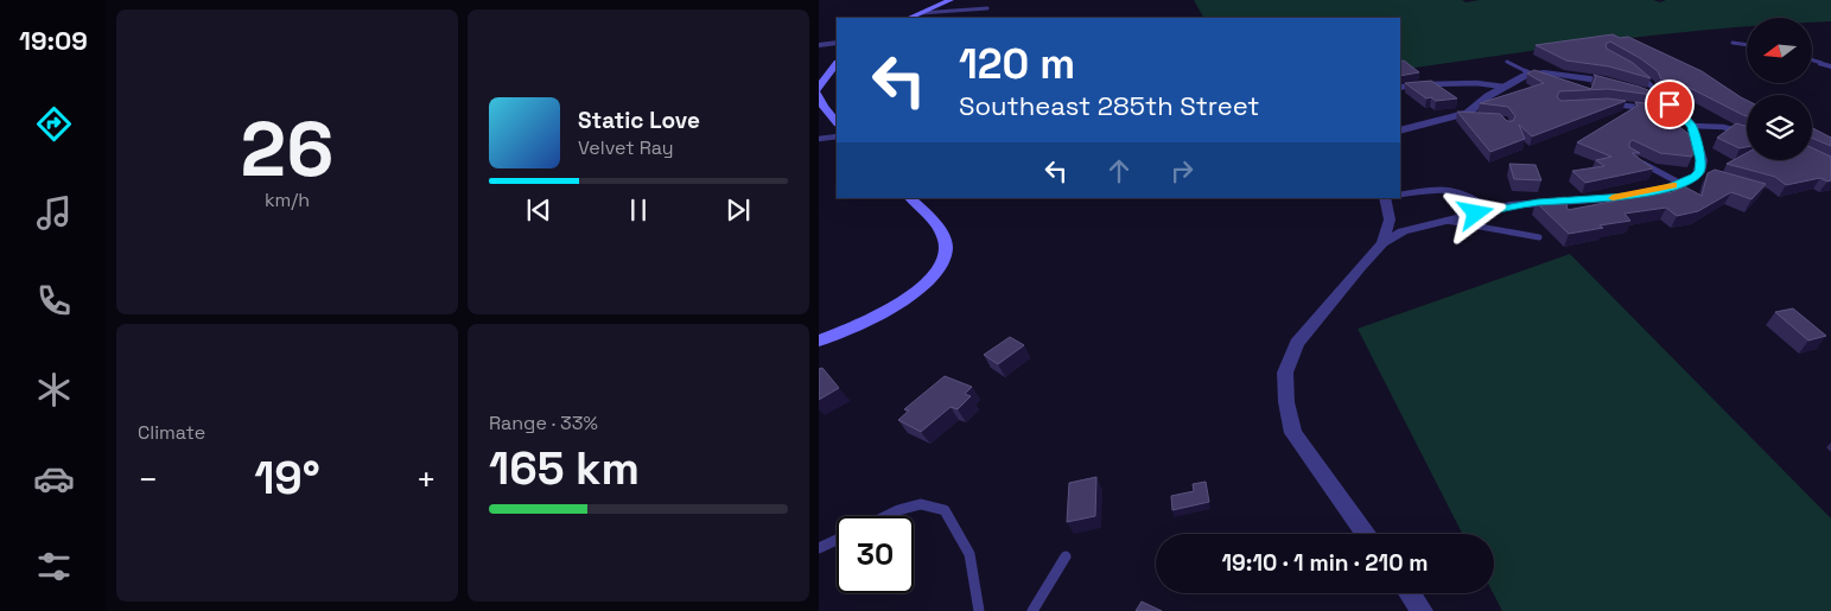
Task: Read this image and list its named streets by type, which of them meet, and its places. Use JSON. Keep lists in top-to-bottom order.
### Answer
{
  "north": "left",
  "page": {
    "tabs": "19:09",
    "tile": [
      ["26", "km/h"],
      "Climate",
      ["Range · 33%", "165 km"]
    ],
    "turn": ["120 m", "Southeast 285th Street"],
    "song": ["Static Love", "Velvet Ray"],
    "heat": ["−", "19°", "+"],
    "limit": "30",
    "trip": "19:10 · 1 min · 210 m"
  }
}
